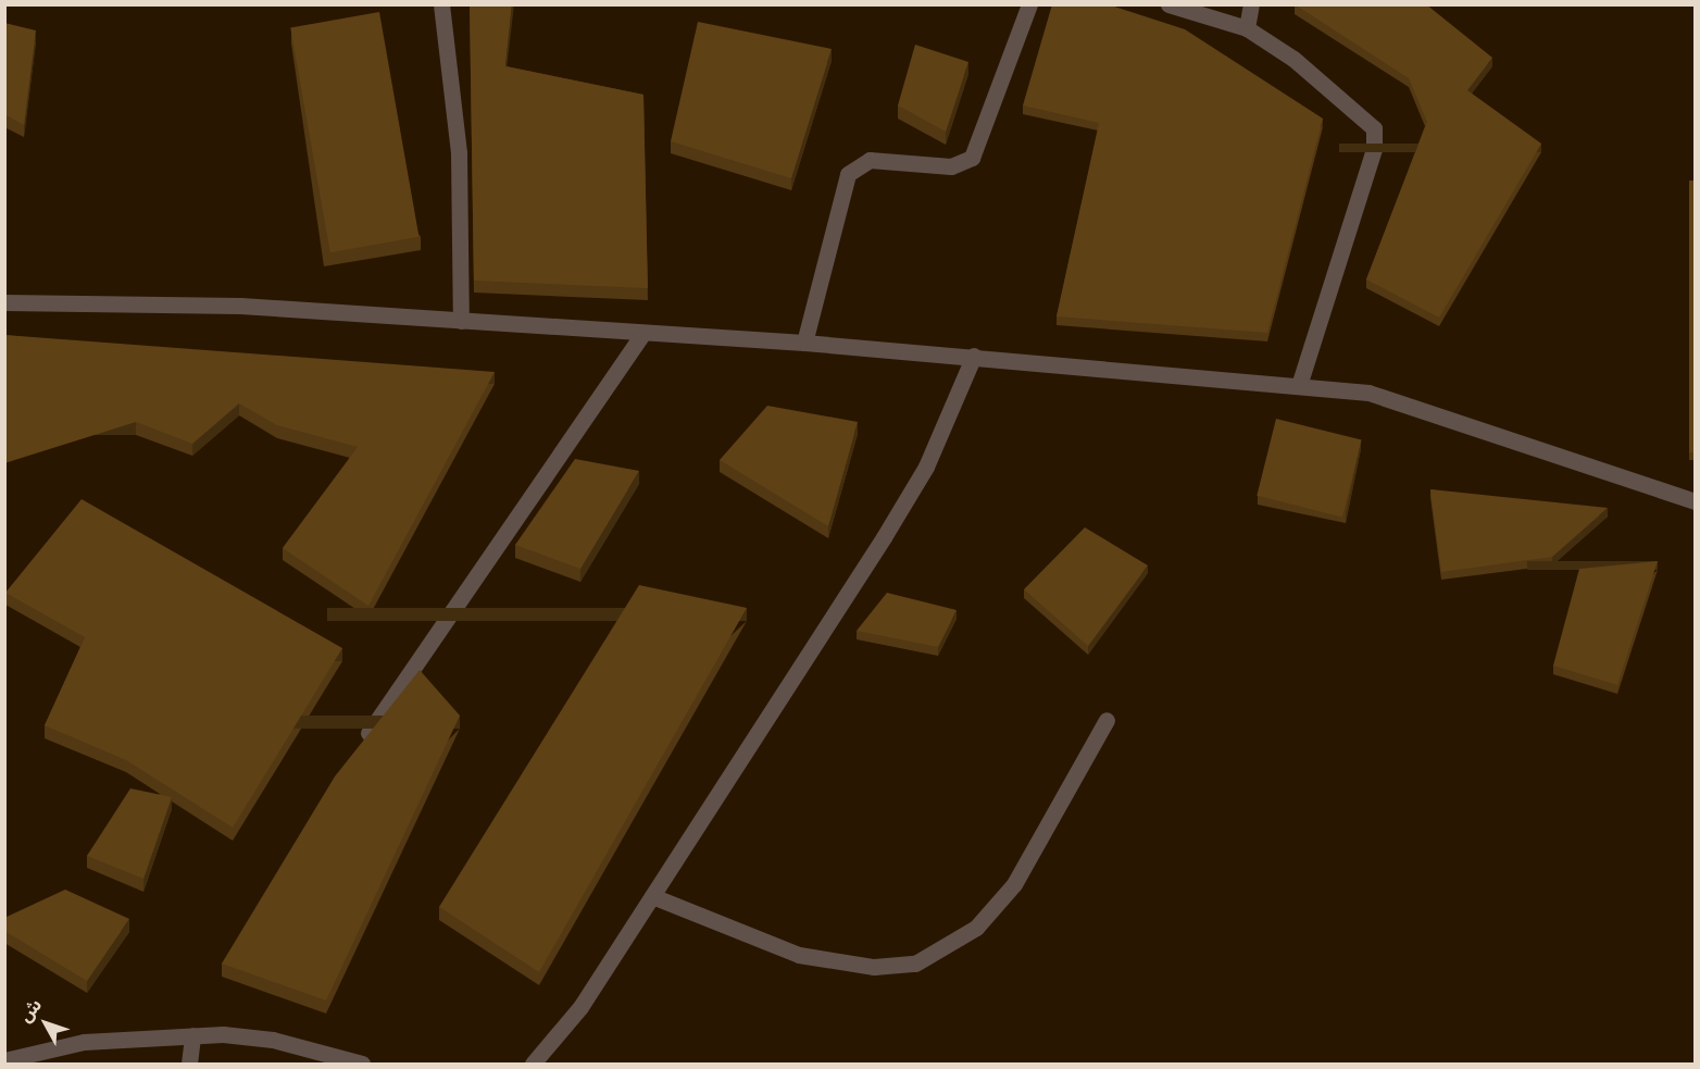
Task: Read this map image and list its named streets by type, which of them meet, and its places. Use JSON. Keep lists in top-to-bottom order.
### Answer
{
  "north": "top left"
}
